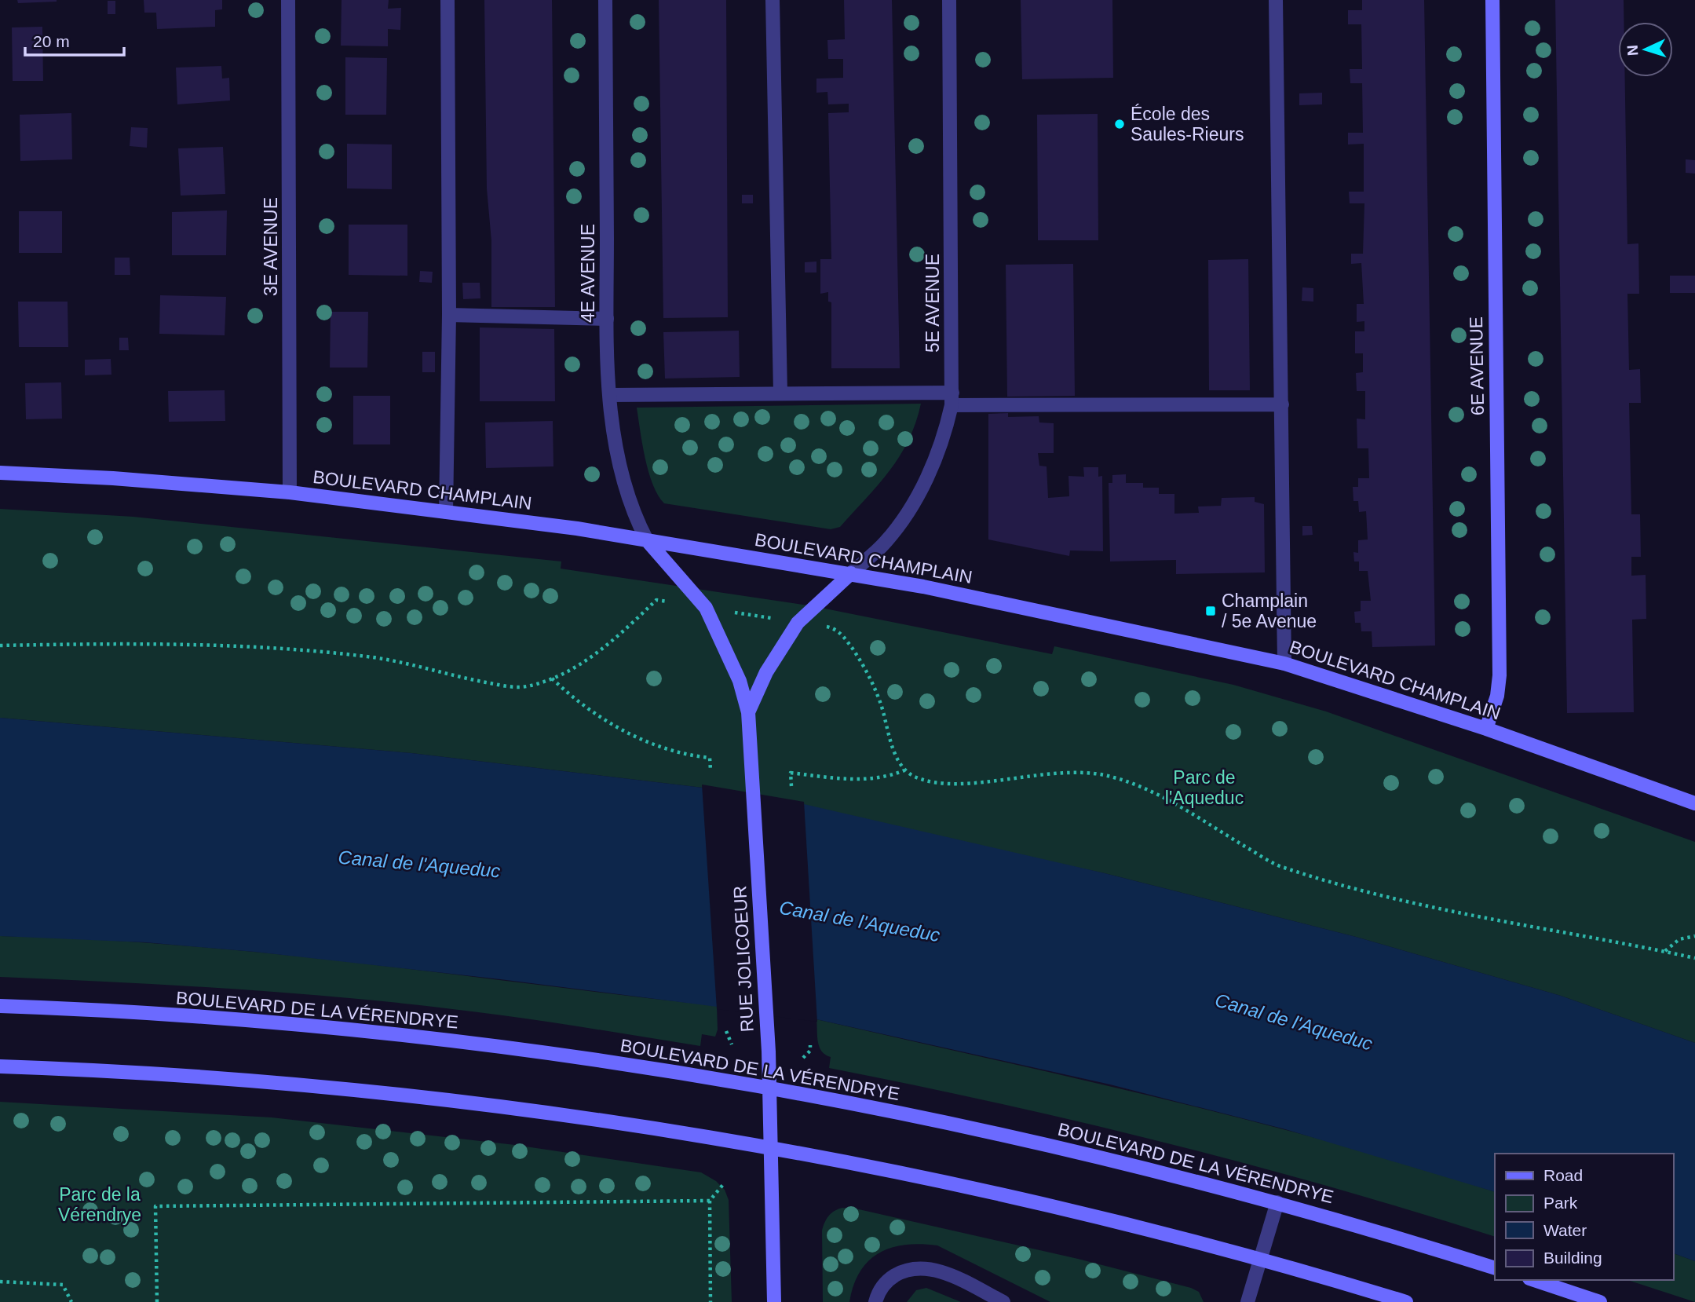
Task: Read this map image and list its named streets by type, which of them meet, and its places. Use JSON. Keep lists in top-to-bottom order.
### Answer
{
  "streets": {
    "main road": [
      "6E AVENUE",
      "BOULEVARD CHAMPLAIN",
      "RUE JOLICOEUR",
      "BOULEVARD DE LA VÉRENDRYE"
    ],
    "street": ["3E AVENUE", "4E AVENUE", "5E AVENUE"]
  },
  "crossings": [
    ["3E AVENUE", "BOULEVARD CHAMPLAIN"],
    ["4E AVENUE", "BOULEVARD CHAMPLAIN"],
    ["4E AVENUE", "RUE JOLICOEUR"],
    ["5E AVENUE", "BOULEVARD CHAMPLAIN"],
    ["5E AVENUE", "RUE JOLICOEUR"],
    ["6E AVENUE", "BOULEVARD CHAMPLAIN"],
    ["BOULEVARD CHAMPLAIN", "RUE JOLICOEUR"],
    ["RUE JOLICOEUR", "BOULEVARD DE LA VÉRENDRYE"]
  ],
  "water": ["Canal de l'Aqueduc"],
  "parks": ["Parc de l'Aqueduc", "Parc de la Vérendrye"],
  "places": {
    "other": ["École des Saules-Rieurs"],
    "transit": ["Champlain / 5e Avenue"]
  },
  "legend": [
    "Road",
    "Park",
    "Water",
    "Building"
  ],
  "scale_bar": "20 m",
  "north": "left"
}
